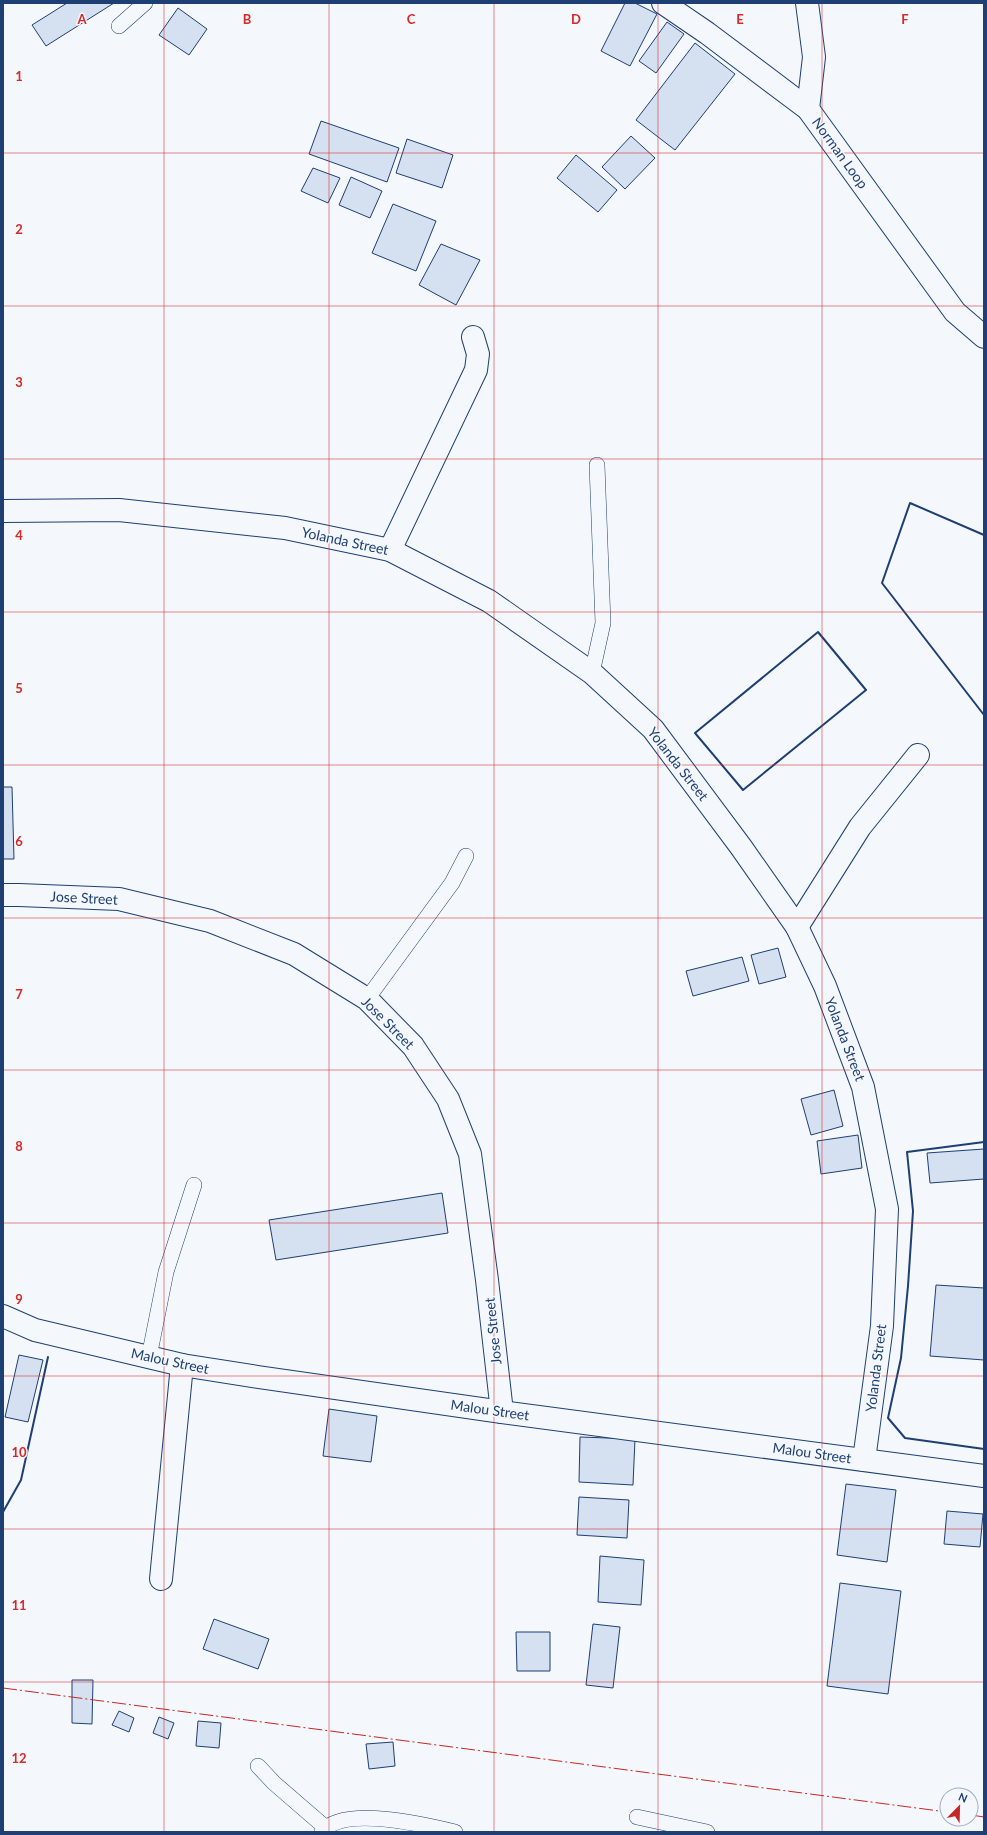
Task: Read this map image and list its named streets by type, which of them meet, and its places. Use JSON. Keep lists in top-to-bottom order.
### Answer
{
  "streets": {
    "street": [
      "Norman Loop",
      "Yolanda Street",
      "Jose Street",
      "Malou Street"
    ]
  },
  "crossings": [
    ["Yolanda Street", "Malou Street"],
    ["Jose Street", "Malou Street"]
  ],
  "north": "top right",
  "grid": {
    "columns": [
      "A",
      "B",
      "C",
      "D",
      "E",
      "F"
    ],
    "rows": [
      "1",
      "2",
      "3",
      "4",
      "5",
      "6",
      "7",
      "8",
      "9",
      "10",
      "11",
      "12"
    ]
  }
}
